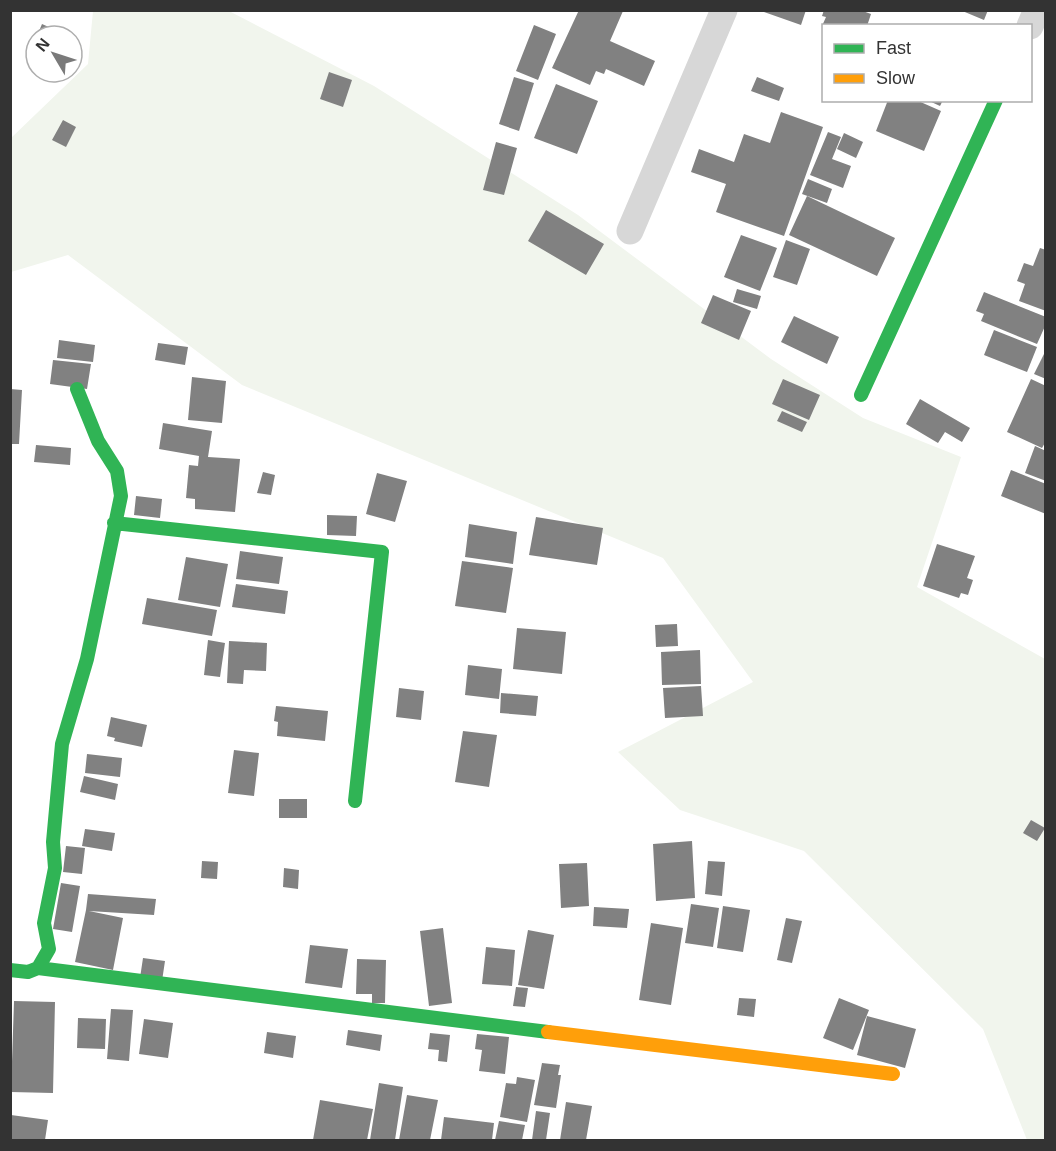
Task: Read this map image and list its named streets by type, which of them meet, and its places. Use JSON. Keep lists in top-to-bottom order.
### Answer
{
  "legend": ["Fast", "Slow"],
  "north": "top left"
}
